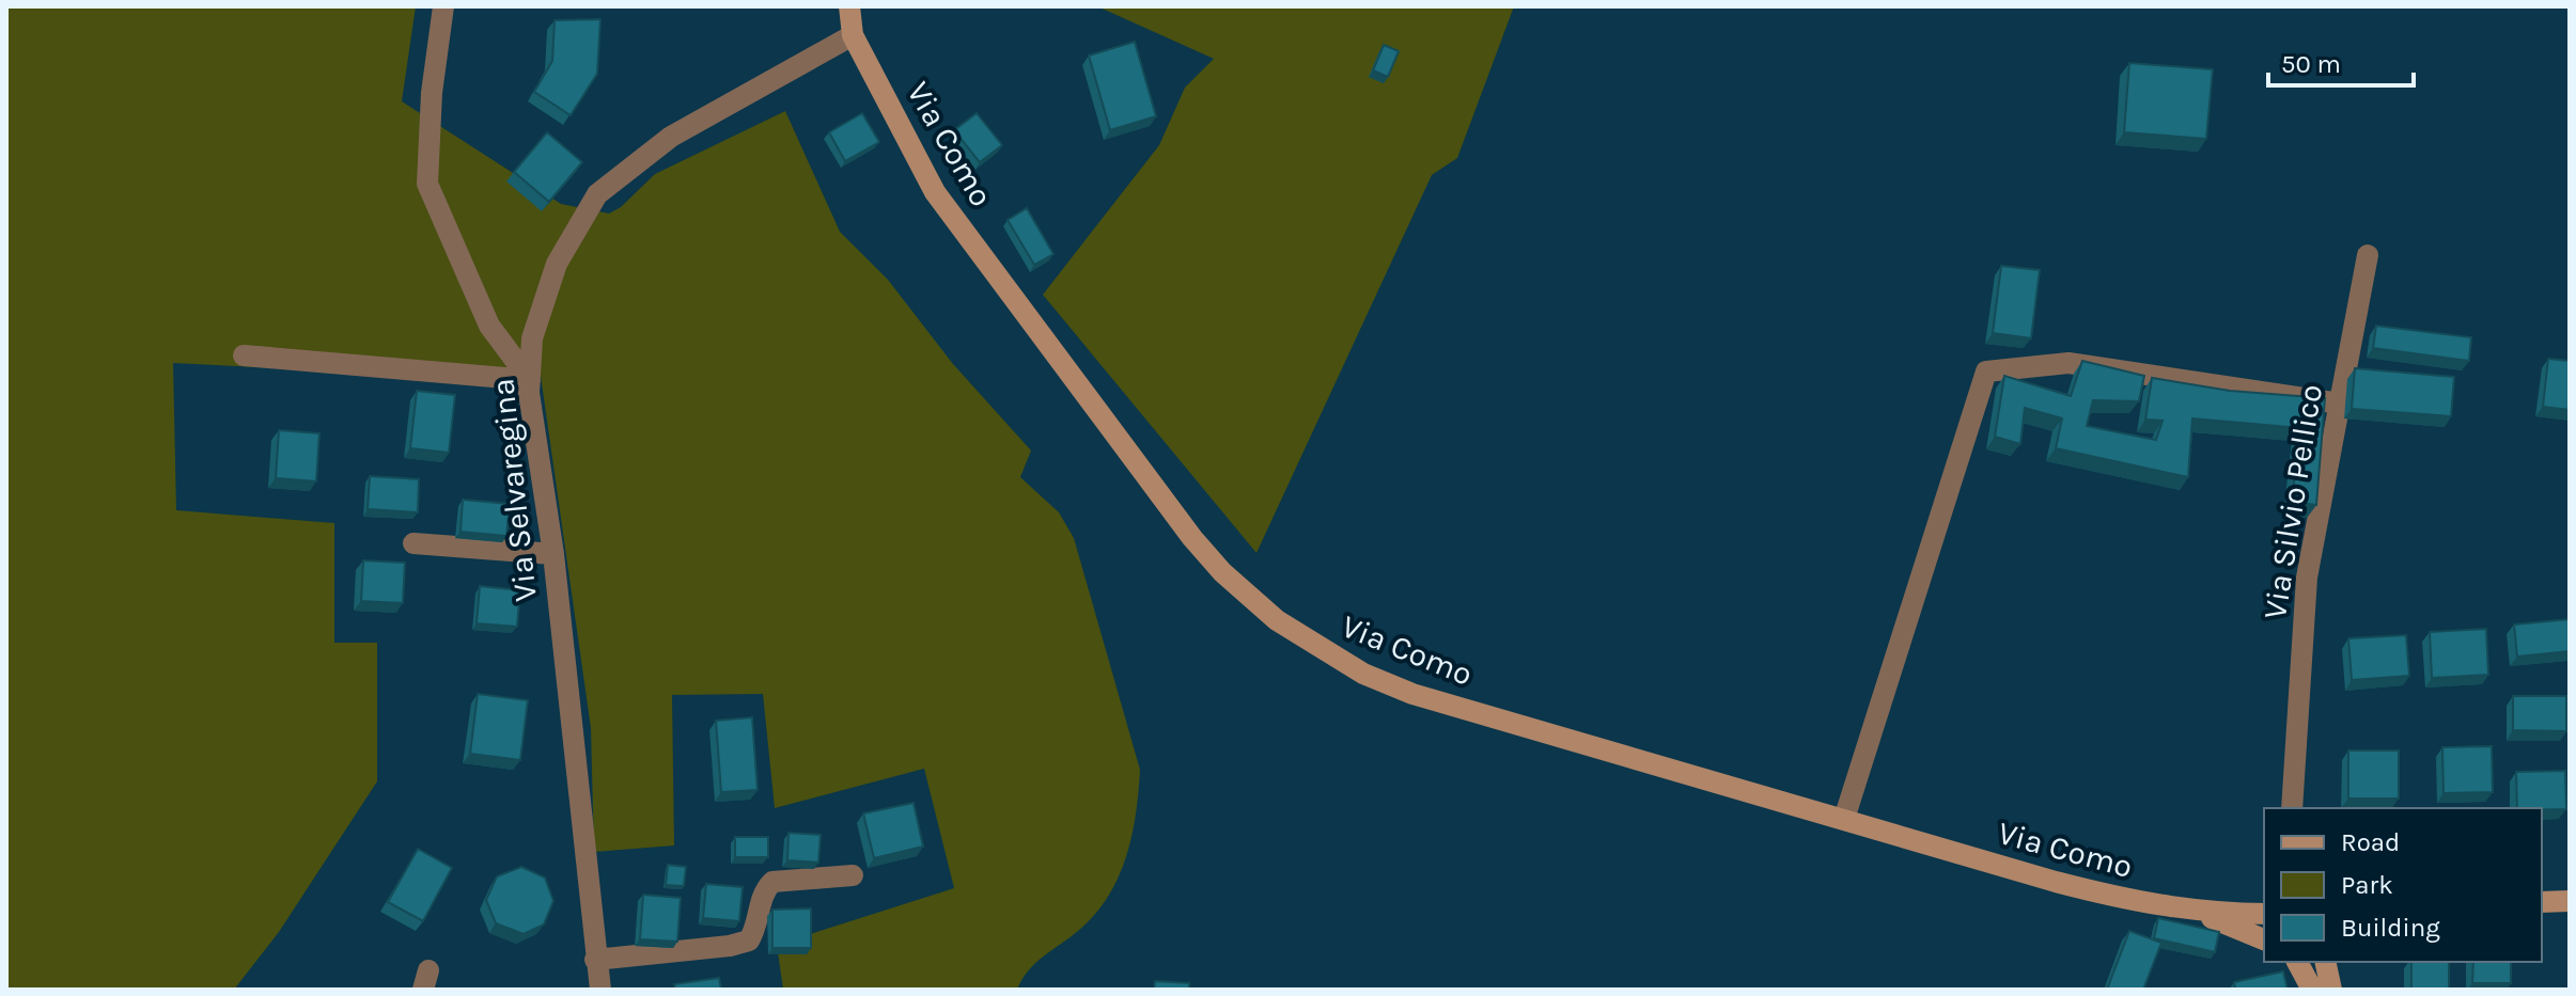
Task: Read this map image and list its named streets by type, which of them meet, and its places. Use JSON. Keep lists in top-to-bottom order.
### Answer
{
  "streets": {
    "main road": ["Via Como"],
    "street": ["Via Selvaregina", "Via Silvio Pellico"]
  },
  "crossings": [
    ["Via Como", "Via Selvaregina"]
  ],
  "legend": ["Road", "Park", "Building"],
  "scale_bar": "50 m"
}
